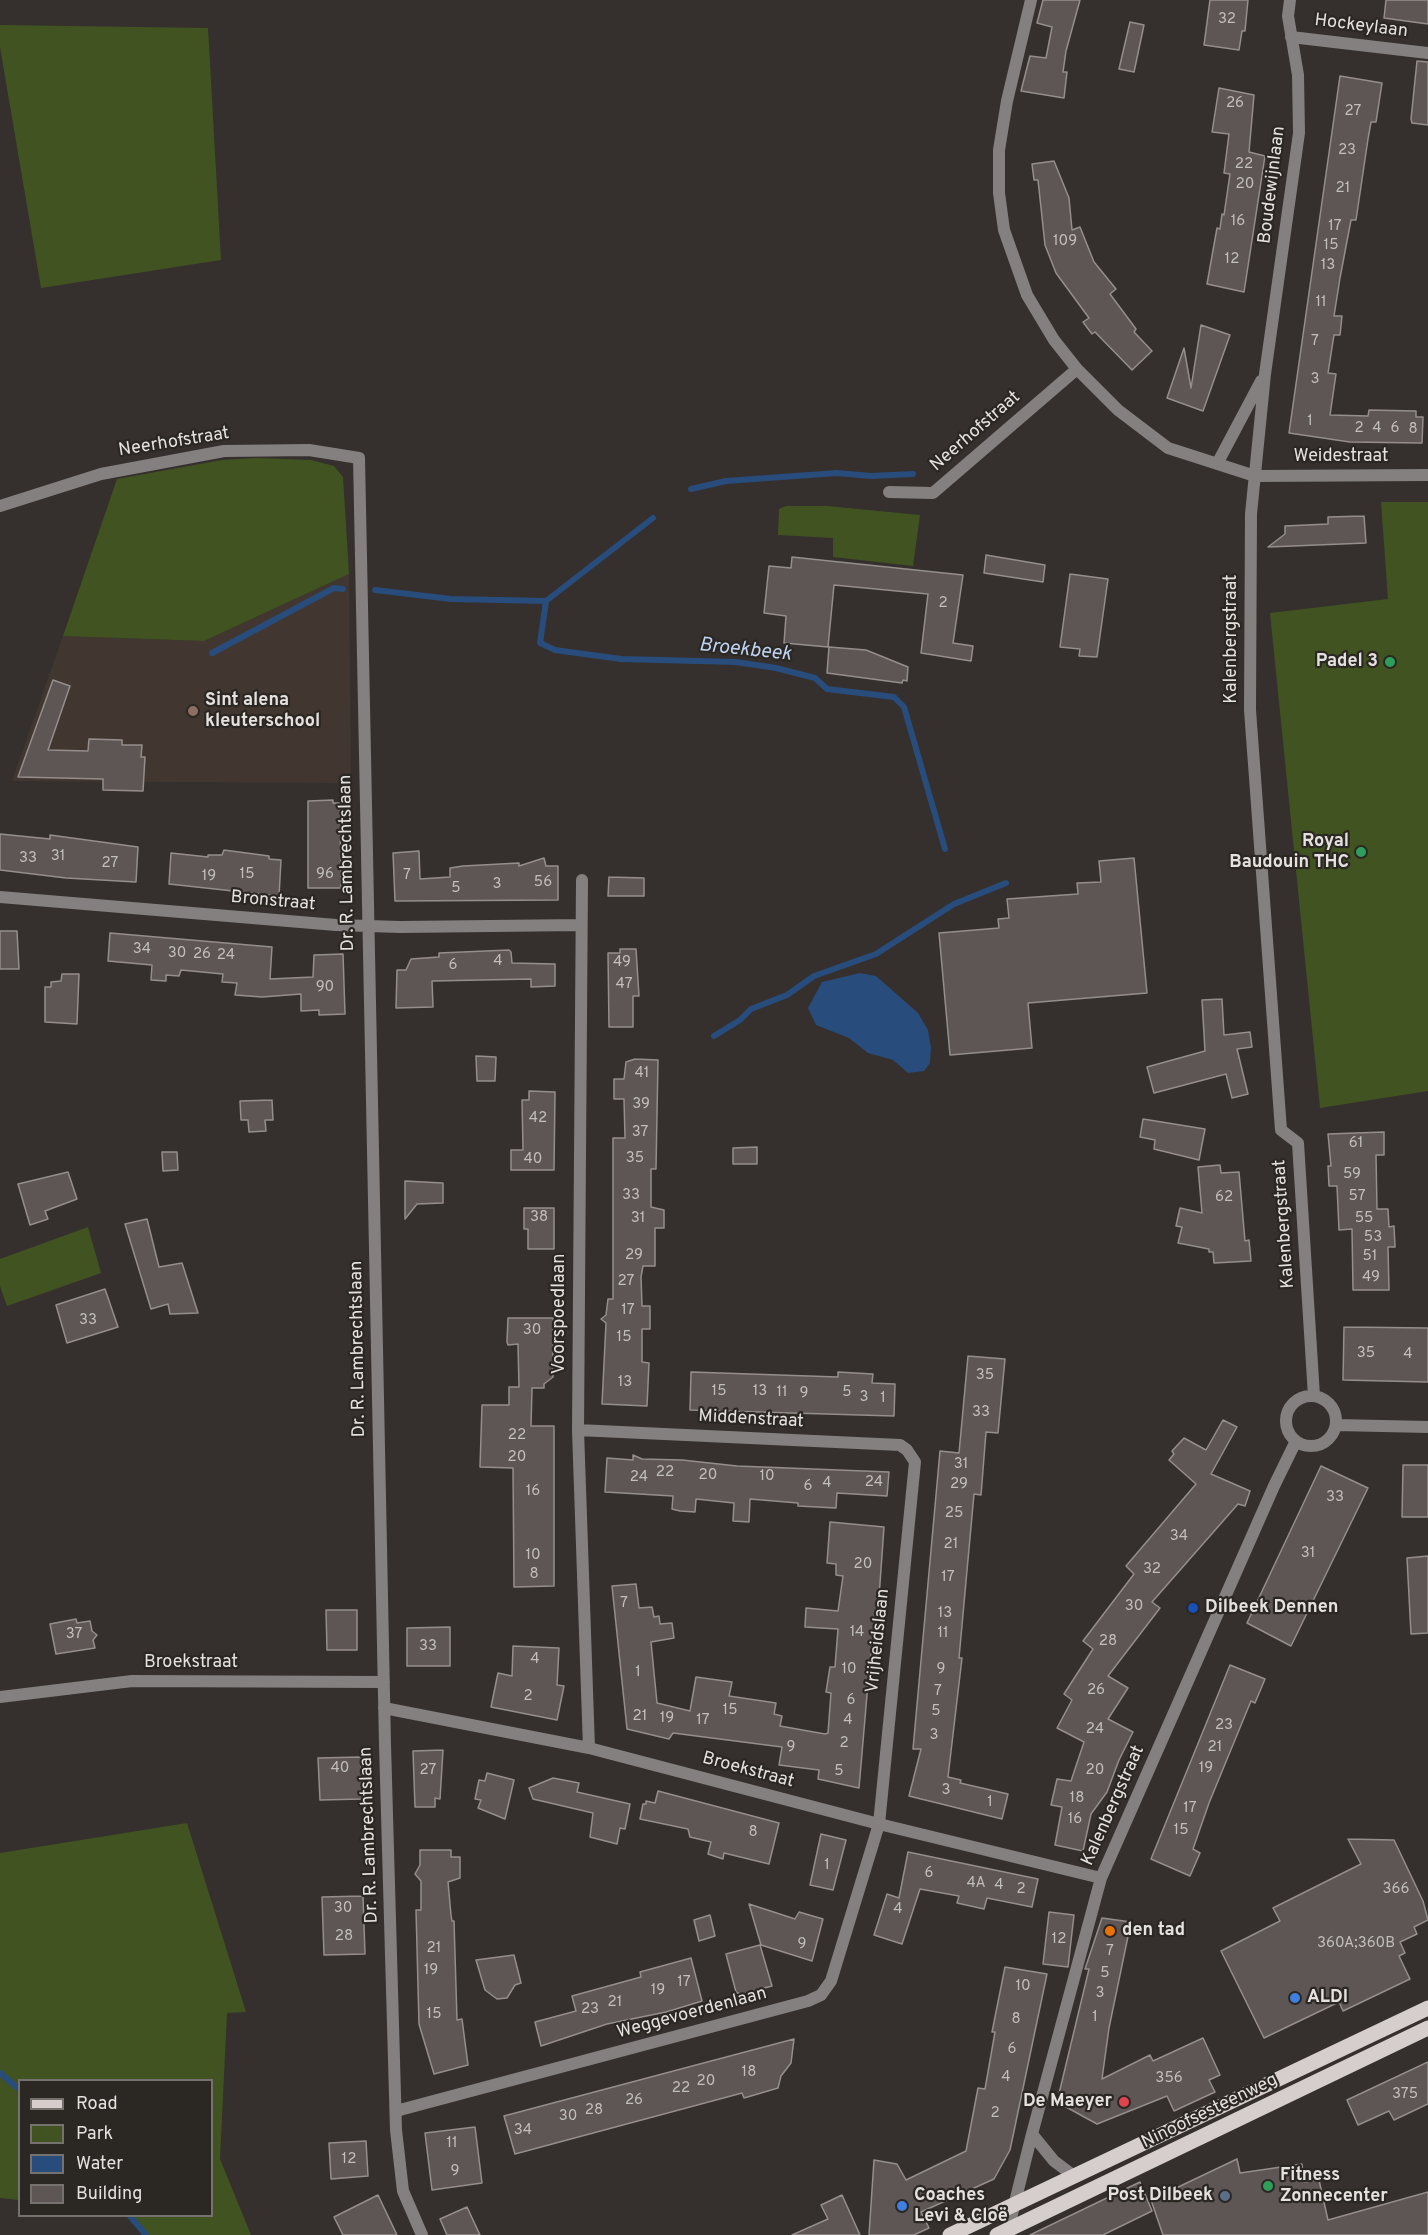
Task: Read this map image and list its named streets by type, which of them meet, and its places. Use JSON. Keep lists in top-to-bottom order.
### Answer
{
  "streets": {
    "main road": ["Ninoofsesteenweg"],
    "street": [
      "Hockeylaan",
      "Boudewijnlaan",
      "Neerhofstraat",
      "Weidestraat",
      "Kalenbergstraat",
      "Dr. R. Lambrechtslaan",
      "Bronstraat",
      "Voorspoedlaan",
      "Middenstraat",
      "Vrijheidslaan",
      "Broekstraat",
      "Weggevoerdenlaan"
    ]
  },
  "crossings": [
    ["Hockeylaan", "Boudewijnlaan"],
    ["Boudewijnlaan", "Weidestraat"],
    ["Boudewijnlaan", "Kalenbergstraat"],
    ["Neerhofstraat", "Dr. R. Lambrechtslaan"],
    ["Weidestraat", "Kalenbergstraat"],
    ["Kalenbergstraat", "Broekstraat"],
    ["Kalenbergstraat", "Ninoofsesteenweg"],
    ["Dr. R. Lambrechtslaan", "Bronstraat"],
    ["Dr. R. Lambrechtslaan", "Broekstraat"],
    ["Dr. R. Lambrechtslaan", "Weggevoerdenlaan"],
    ["Bronstraat", "Voorspoedlaan"],
    ["Voorspoedlaan", "Middenstraat"],
    ["Voorspoedlaan", "Broekstraat"],
    ["Middenstraat", "Vrijheidslaan"],
    ["Vrijheidslaan", "Broekstraat"],
    ["Vrijheidslaan", "Weggevoerdenlaan"],
    ["Broekstraat", "Weggevoerdenlaan"]
  ],
  "water": ["Broekbeek"],
  "places": [
    "Padel 3",
    "Sint alena kleuterschool",
    "Royal Baudouin THC",
    "Dilbeek Dennen",
    "den tad",
    "ALDI",
    "De Maeyer",
    "Fitness Zonnecenter",
    "Post Dilbeek",
    "Coaches Levi & Cloë"
  ],
  "house_numbers": [
    "32",
    "26",
    "27",
    "23",
    "22",
    "20",
    "21",
    "16",
    "17",
    "109",
    "15",
    "12",
    "13",
    "11",
    "7",
    "3",
    "1",
    "2",
    "4",
    "6",
    "8",
    "2",
    "31",
    "33",
    "27",
    "15",
    "96",
    "7",
    "19",
    "56",
    "3",
    "5",
    "34",
    "30",
    "26",
    "24",
    "4",
    "49",
    "6",
    "47",
    "90",
    "41",
    "39",
    "42",
    "37",
    "61",
    "35",
    "40",
    "59",
    "33",
    "57",
    "62",
    "38",
    "31",
    "55",
    "53",
    "29",
    "51",
    "49",
    "27",
    "17",
    "33",
    "30",
    "15",
    "35",
    "4",
    "35",
    "13",
    "15",
    "13",
    "11",
    "5",
    "9",
    "3",
    "1",
    "33",
    "22",
    "20",
    "31",
    "22",
    "20",
    "10",
    "24",
    "24",
    "4",
    "29",
    "6",
    "16",
    "33",
    "25",
    "34",
    "21",
    "31",
    "10",
    "20",
    "32",
    "8",
    "17",
    "7",
    "30",
    "13",
    "14",
    "11",
    "37",
    "28",
    "33",
    "4",
    "10",
    "9",
    "1",
    "26",
    "7",
    "2",
    "6",
    "15",
    "5",
    "21",
    "19",
    "17",
    "4",
    "23",
    "24",
    "3",
    "2",
    "9",
    "21",
    "40",
    "19",
    "27",
    "20",
    "5",
    "3",
    "18",
    "1",
    "17",
    "16",
    "15",
    "8",
    "1",
    "6",
    "4A",
    "4",
    "2",
    "366",
    "30",
    "4",
    "28",
    "12",
    "360A;360B",
    "9",
    "21",
    "7",
    "19",
    "5",
    "17",
    "10",
    "19",
    "3",
    "21",
    "23",
    "15",
    "1",
    "8",
    "6",
    "18",
    "4",
    "356",
    "20",
    "22",
    "375",
    "26",
    "28",
    "2",
    "30",
    "34",
    "11",
    "12",
    "9"
  ],
  "legend": [
    "Road",
    "Park",
    "Water",
    "Building"
  ]
}
